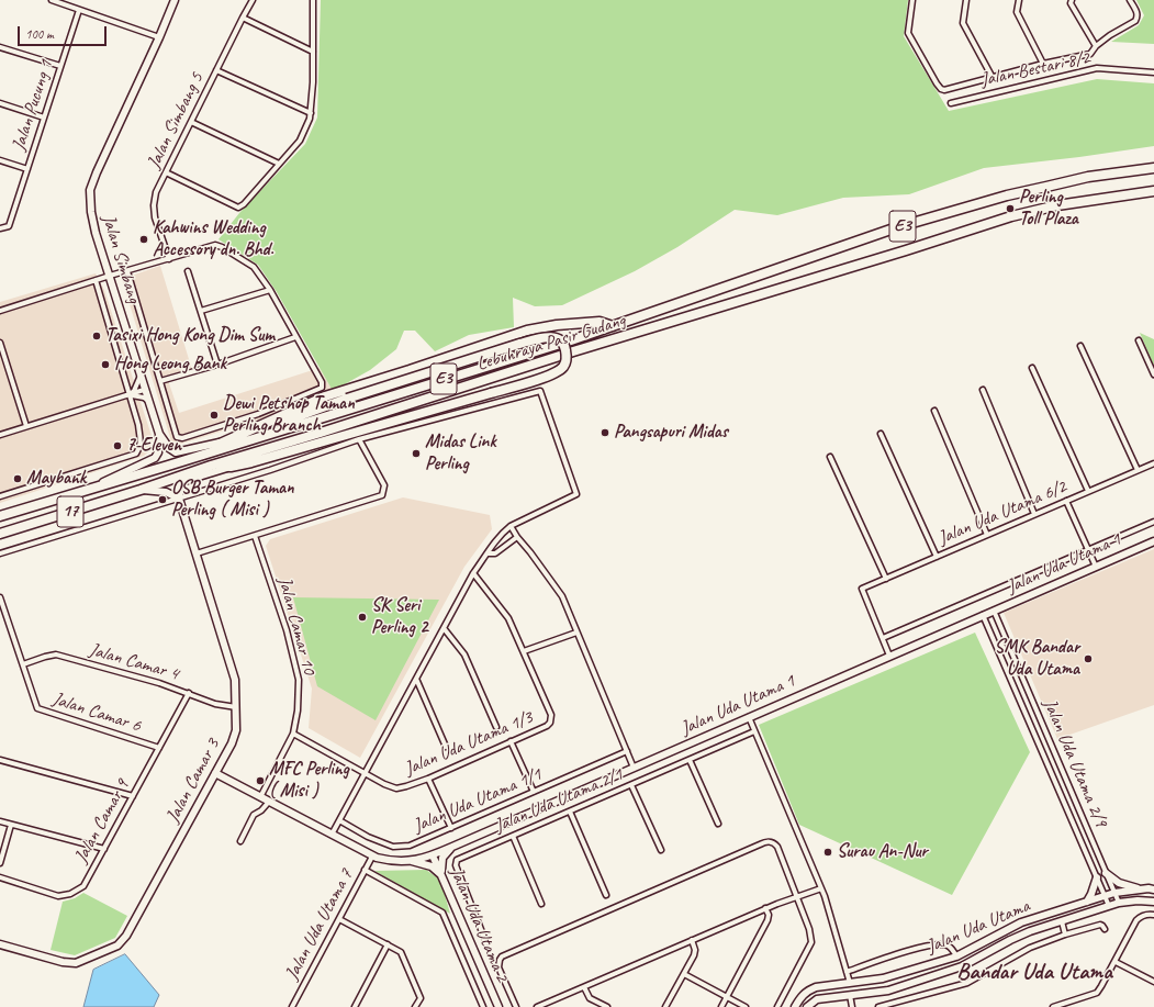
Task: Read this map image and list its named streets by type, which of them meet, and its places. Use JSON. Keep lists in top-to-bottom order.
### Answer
{
  "streets": {
    "highway": ["E3", "Lebuhraya Pasir Gudang", "17"],
    "street": [
      "Jalan Bestari 8/2",
      "Jalan Pucung 1",
      "Jalan Simbang 5",
      "Jalan Simbang",
      "Jalan Uda Utama 6/2",
      "Jalan Uda Utama 1",
      "Jalan Camar 10",
      "Jalan Camar 4",
      "Jalan Camar 6",
      "Jalan Uda Utama 1/3",
      "Jalan Uda Utama 2/9",
      "Jalan Camar 3",
      "Jalan Uda Utama 1/1",
      "Jalan Uda Utama 2/1",
      "Jalan Camar 9",
      "Jalan Uda Utama 7",
      "Jalan Uda Utama 2",
      "Jalan Uda Utama"
    ]
  },
  "crossings": [
    ["Jalan Uda Utama 1", "Jalan Camar 10"],
    ["Jalan Uda Utama 1", "Jalan Uda Utama 2/9"],
    ["Jalan Uda Utama 1", "Jalan Camar 3"],
    ["Jalan Uda Utama 1", "Jalan Uda Utama 7"],
    ["Jalan Uda Utama 1", "Jalan Uda Utama 2"],
    ["Jalan Camar 10", "Jalan Uda Utama 1/3"],
    ["Jalan Camar 4", "Jalan Camar 6"],
    ["Jalan Camar 4", "Jalan Camar 3"],
    ["Jalan Camar 4", "Jalan Camar 9"],
    ["Jalan Camar 6", "Jalan Camar 9"],
    ["Jalan Uda Utama 2/9", "Jalan Uda Utama"]
  ],
  "districts": ["Bandar Uda Utama"],
  "places": [
    "Perling Toll Plaza",
    "Kahwins Wedding Accessory dn. Bhd.",
    "Tasixi Hong Kong Dim Sum",
    "Hong Leong Bank",
    "Dewi Petshop Taman Perling Branch",
    "Pangsapuri Midas",
    "7-Eleven",
    "Midas Link Perling",
    "Maybank",
    "OSB Burger Taman Perling ( Misi )",
    "SK Seri Perling 2",
    "SMK Bandar Uda Utama",
    "MFC Perling ( Misi )",
    "Surau An-Nur"
  ],
  "scale_bar": "100 m"
}
